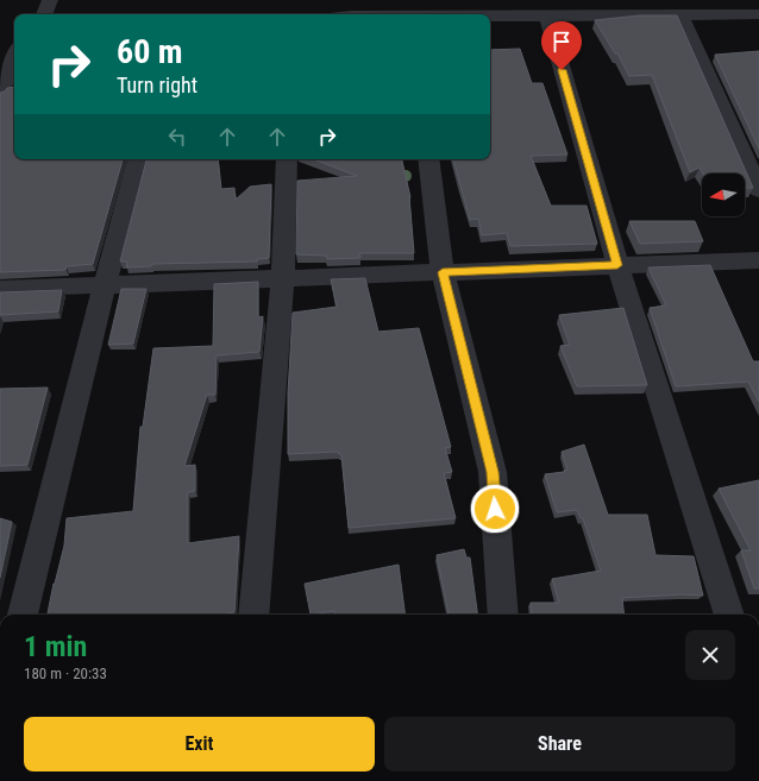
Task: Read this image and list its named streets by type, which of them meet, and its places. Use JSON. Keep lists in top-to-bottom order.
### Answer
{
  "north": "left",
  "page": {
    "turn": ["60 m", "Turn right"],
    "heading": ["1 min", "180 m · 20:33"],
    "buttons": ["Exit", "Share"]
  }
}
